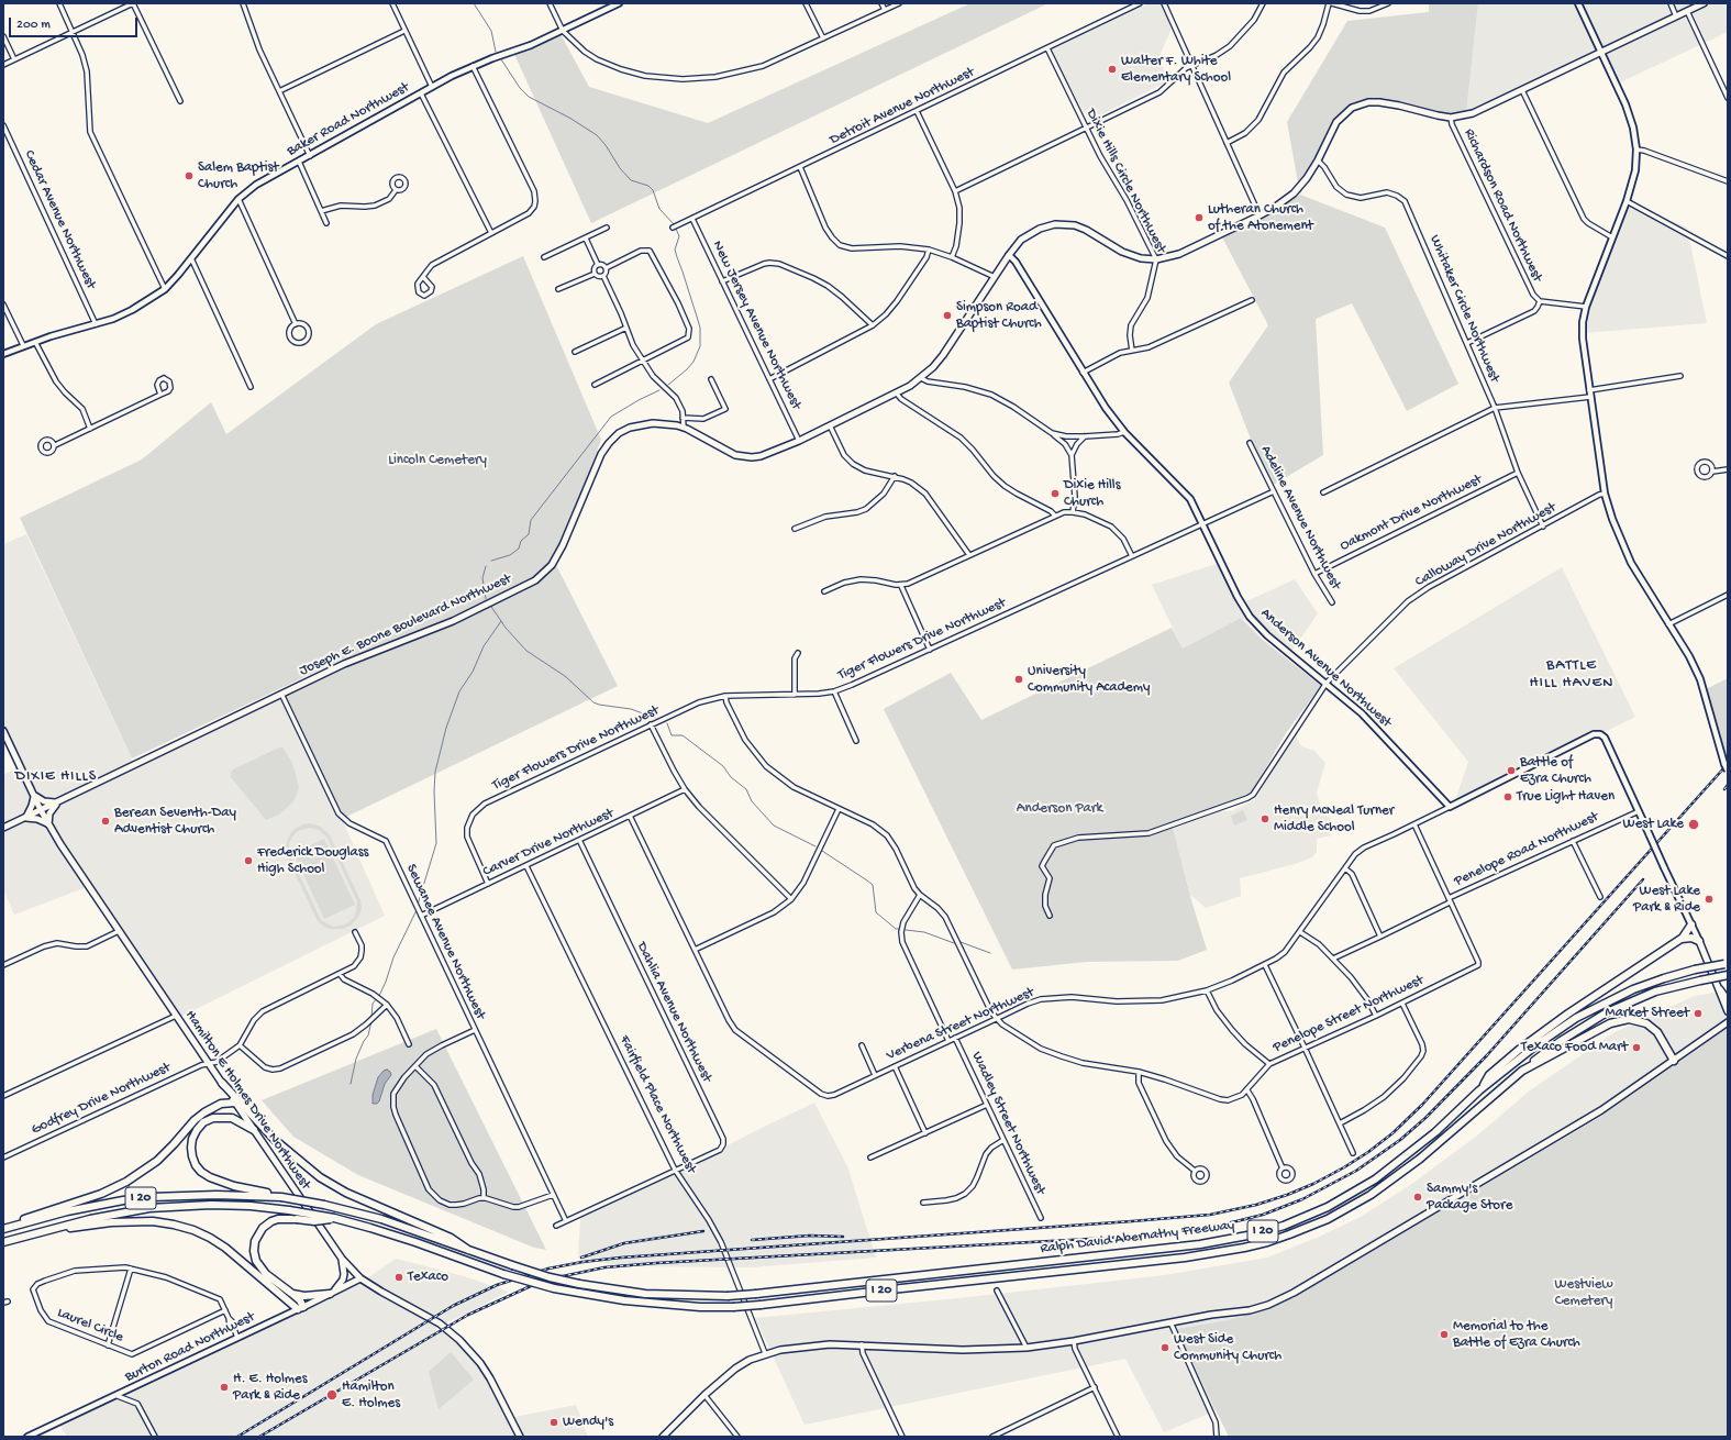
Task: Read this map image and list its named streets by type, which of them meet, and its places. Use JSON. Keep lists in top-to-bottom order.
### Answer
{
  "streets": {
    "highway": ["I 20", "Ralph David Abernathy Freeway"],
    "main road": ["Joseph E. Boone Boulevard Northwest", "Hamilton E Holmes Drive Northwest", "Burton Road Northwest"],
    "street": [
      "Detroit Avenue Northwest",
      "Baker Road Northwest",
      "Dixie Hills Circle Northwest",
      "Richardson Road Northwest",
      "Cedar Avenue Northwest",
      "Whitaker Circle Northwest",
      "New Jersey Avenue Northwest",
      "Oakmont Drive Northwest",
      "Adeline Avenue Northwest",
      "Calloway Drive Northwest",
      "Tiger Flowers Drive Northwest",
      "Anderson Avenue Northwest",
      "Carver Drive Northwest",
      "Penelope Road Northwest",
      "Sewanee Avenue Northwest",
      "Dahlia Avenue Northwest",
      "Penelope Street Northwest",
      "Verbena Street Northwest",
      "Godfrey Drive Northwest",
      "Fairfield Place Northwest",
      "Wadley Street Northwest",
      "Laurel Circle"
    ]
  },
  "crossings": [
    ["Detroit Avenue Northwest", "Dixie Hills Circle Northwest"],
    ["Detroit Avenue Northwest", "New Jersey Avenue Northwest"],
    ["Baker Road Northwest", "Cedar Avenue Northwest"],
    ["Dixie Hills Circle Northwest", "Joseph E. Boone Boulevard Northwest"],
    ["Richardson Road Northwest", "Joseph E. Boone Boulevard Northwest"],
    ["Whitaker Circle Northwest", "Oakmont Drive Northwest"],
    ["Whitaker Circle Northwest", "Calloway Drive Northwest"],
    ["Whitaker Circle Northwest", "Joseph E. Boone Boulevard Northwest"],
    ["New Jersey Avenue Northwest", "Joseph E. Boone Boulevard Northwest"],
    ["Oakmont Drive Northwest", "Adeline Avenue Northwest"],
    ["Adeline Avenue Northwest", "Tiger Flowers Drive Northwest"],
    ["Calloway Drive Northwest", "Anderson Avenue Northwest"],
    ["Joseph E. Boone Boulevard Northwest", "Anderson Avenue Northwest"],
    ["Joseph E. Boone Boulevard Northwest", "Sewanee Avenue Northwest"],
    ["Joseph E. Boone Boulevard Northwest", "Hamilton E Holmes Drive Northwest"],
    ["Tiger Flowers Drive Northwest", "Anderson Avenue Northwest"],
    ["Tiger Flowers Drive Northwest", "Carver Drive Northwest"],
    ["Anderson Avenue Northwest", "Verbena Street Northwest"],
    ["Carver Drive Northwest", "Sewanee Avenue Northwest"],
    ["Carver Drive Northwest", "Dahlia Avenue Northwest"],
    ["Carver Drive Northwest", "Verbena Street Northwest"],
    ["Carver Drive Northwest", "Fairfield Place Northwest"],
    ["Penelope Road Northwest", "Penelope Street Northwest"],
    ["Dahlia Avenue Northwest", "Fairfield Place Northwest"],
    ["Penelope Street Northwest", "Verbena Street Northwest"],
    ["Verbena Street Northwest", "Wadley Street Northwest"],
    ["Godfrey Drive Northwest", "Hamilton E Holmes Drive Northwest"],
    ["Hamilton E Holmes Drive Northwest", "Burton Road Northwest"],
    ["I 20", "Ralph David Abernathy Freeway"],
    ["Laurel Circle", "Burton Road Northwest"]
  ],
  "districts": ["BATTLE HILL HAVEN", "DIXIE HILLS"],
  "parks": ["Lincoln Cemetery", "Anderson Park", "Westview Cemetery"],
  "places": [
    "Walter F. White Elementary School",
    "Salem Baptist Church",
    "Lutheran Church of the Atonement",
    "Simpson Road Baptist Church",
    "Dixie Hills Church",
    "University Community Academy",
    "Battle of Ezra Church",
    "True Light Haven",
    "Henry McNeal Turner Middle School",
    "Berean Seventh-Day Adventist Church",
    "West Lake",
    "Frederick Douglass High School",
    "West Lake Park & Ride",
    "Market Street",
    "Texaco Food Mart",
    "Sammy's Package Store",
    "Texaco",
    "Memorial to the Battle of Ezra Church",
    "West Side Community Church",
    "H. E. Holmes Park & Ride",
    "Hamilton E. Holmes",
    "Wendy's"
  ],
  "scale_bar": "200 m"
}
